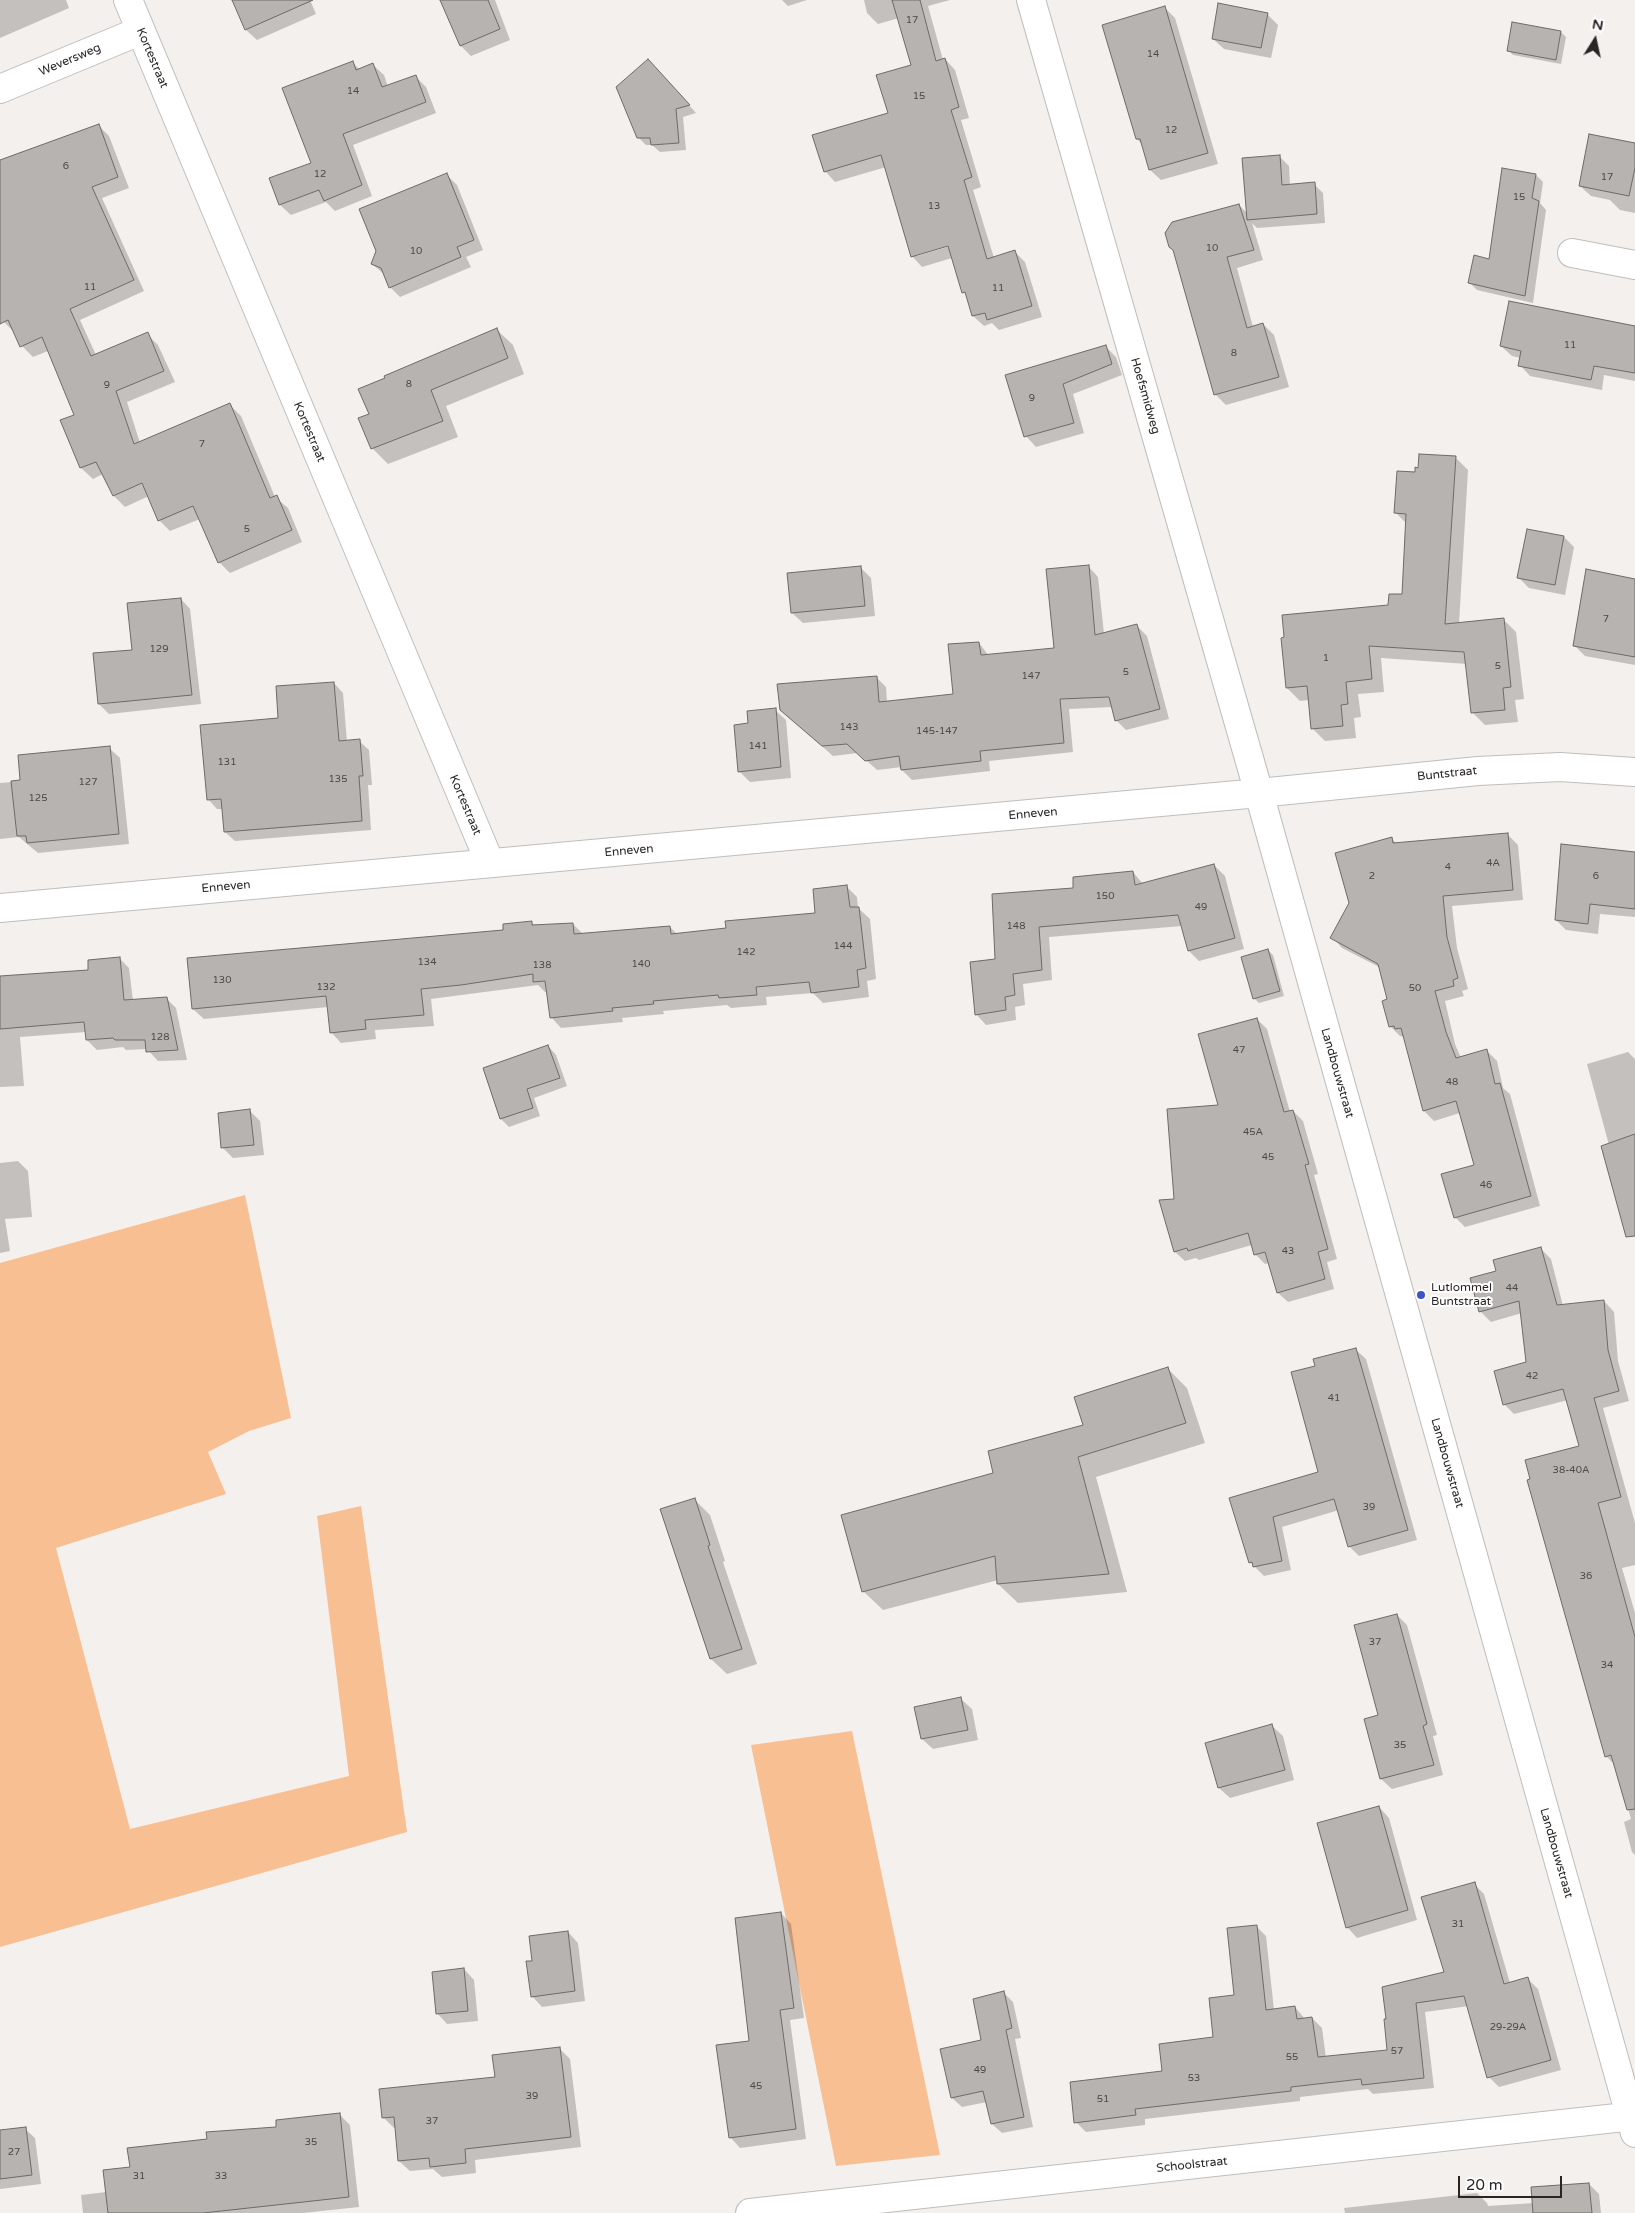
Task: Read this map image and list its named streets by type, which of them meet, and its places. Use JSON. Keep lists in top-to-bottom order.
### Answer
{
  "streets": {
    "street": [
      "Kortestraat",
      "Weversweg",
      "Hoefsmidweg",
      "Buntstraat",
      "Enneven",
      "Landbouwstraat",
      "Schoolstraat"
    ]
  },
  "crossings": [
    ["Kortestraat", "Weversweg"],
    ["Kortestraat", "Enneven"],
    ["Hoefsmidweg", "Buntstraat"],
    ["Hoefsmidweg", "Enneven"],
    ["Hoefsmidweg", "Landbouwstraat"],
    ["Buntstraat", "Enneven"],
    ["Buntstraat", "Landbouwstraat"],
    ["Enneven", "Landbouwstraat"],
    ["Landbouwstraat", "Schoolstraat"]
  ],
  "places": ["Lutlommel Buntstraat"],
  "house_numbers": [
    "17",
    "14",
    "14",
    "15",
    "12",
    "6",
    "12",
    "17",
    "15",
    "13",
    "10",
    "10",
    "11",
    "11",
    "11",
    "8",
    "8",
    "9",
    "9",
    "7",
    "5",
    "7",
    "129",
    "1",
    "5",
    "5",
    "147",
    "143",
    "145-147",
    "141",
    "131",
    "135",
    "127",
    "125",
    "4A",
    "4",
    "2",
    "6",
    "150",
    "49",
    "148",
    "144",
    "142",
    "134",
    "140",
    "138",
    "130",
    "132",
    "50",
    "128",
    "47",
    "48",
    "45A",
    "45",
    "46",
    "43",
    "44",
    "42",
    "41",
    "38-40A",
    "39",
    "36",
    "37",
    "34",
    "35",
    "31",
    "29-29A",
    "57",
    "55",
    "49",
    "53",
    "45",
    "39",
    "51",
    "37",
    "35",
    "27",
    "31",
    "33"
  ],
  "scale_bar": "20 m",
  "north": "top"
}
